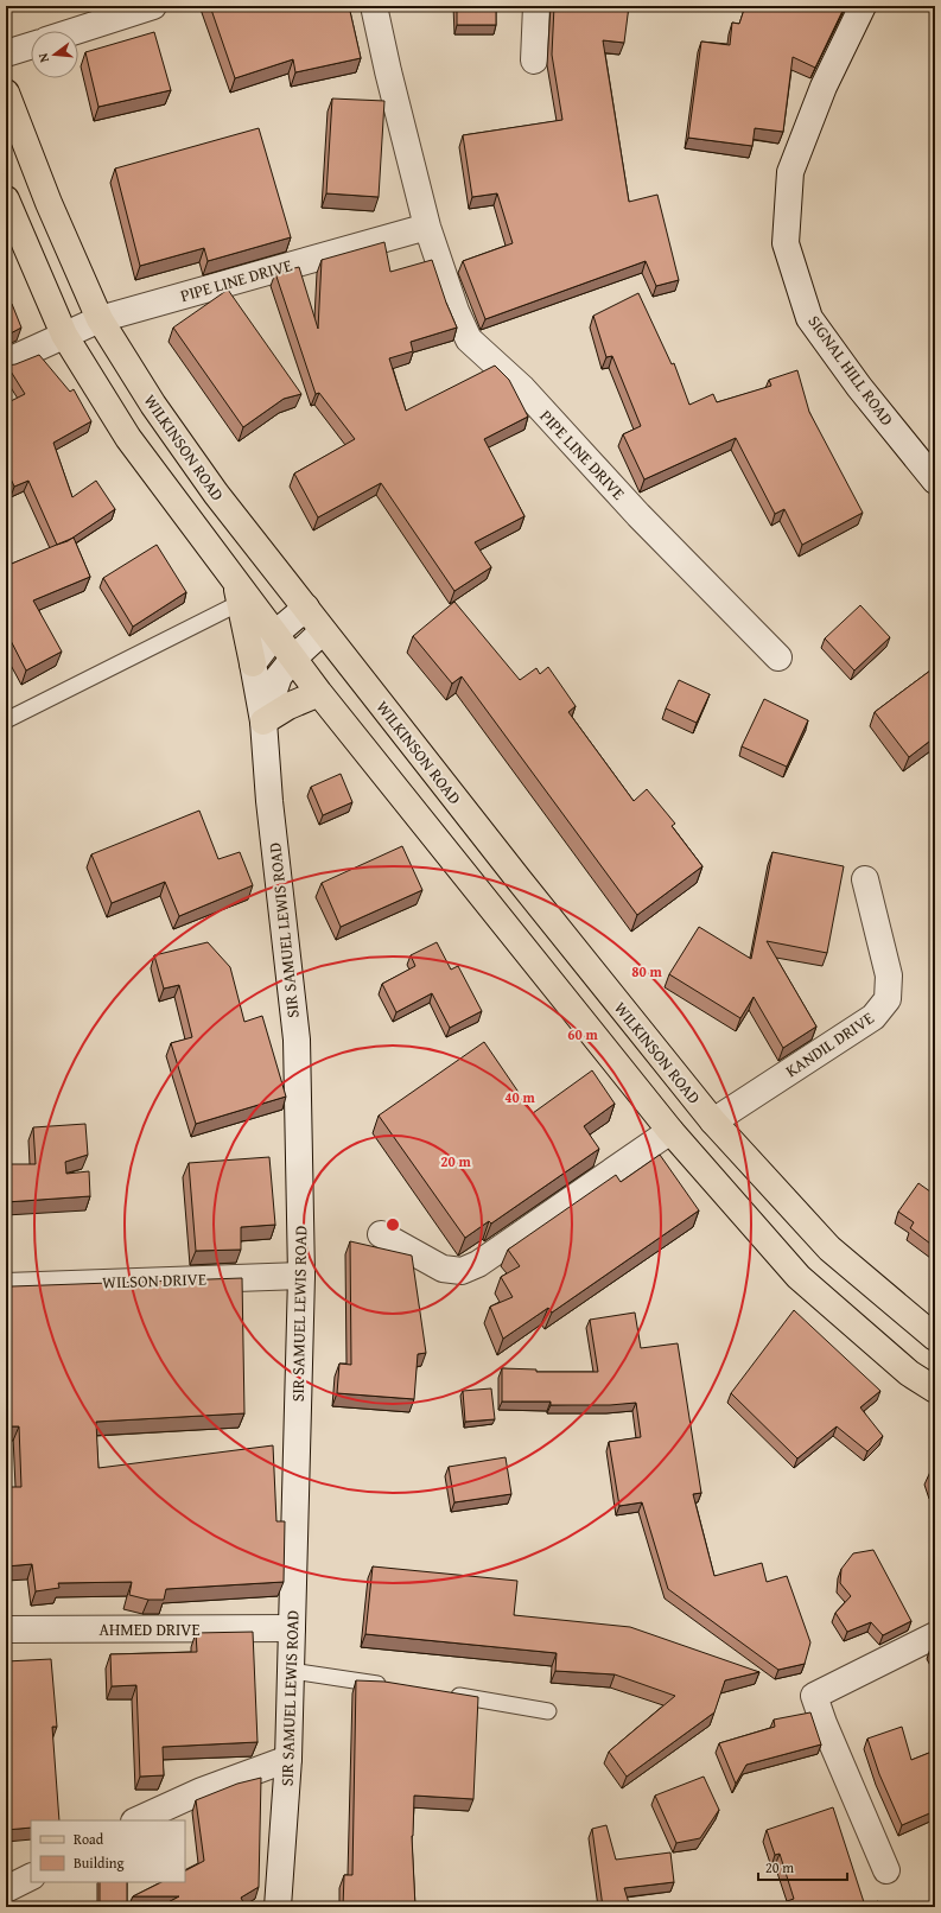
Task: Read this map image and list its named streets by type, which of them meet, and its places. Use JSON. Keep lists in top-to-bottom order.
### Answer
{
  "streets": {
    "main road": ["WILKINSON ROAD"],
    "street": [
      "PIPE LINE DRIVE",
      "SIGNAL HILL ROAD",
      "SIR SAMUEL LEWIS ROAD",
      "KANDIL DRIVE",
      "WILSON DRIVE",
      "AHMED DRIVE"
    ]
  },
  "crossings": [
    ["PIPE LINE DRIVE", "WILKINSON ROAD"],
    ["WILKINSON ROAD", "SIR SAMUEL LEWIS ROAD"],
    ["WILKINSON ROAD", "KANDIL DRIVE"],
    ["SIR SAMUEL LEWIS ROAD", "WILSON DRIVE"],
    ["SIR SAMUEL LEWIS ROAD", "AHMED DRIVE"]
  ],
  "legend": ["Road", "Building"],
  "scale_bar": "20 m",
  "north": "left",
  "rings": [
    "80 m",
    "60 m",
    "40 m",
    "20 m"
  ]
}
